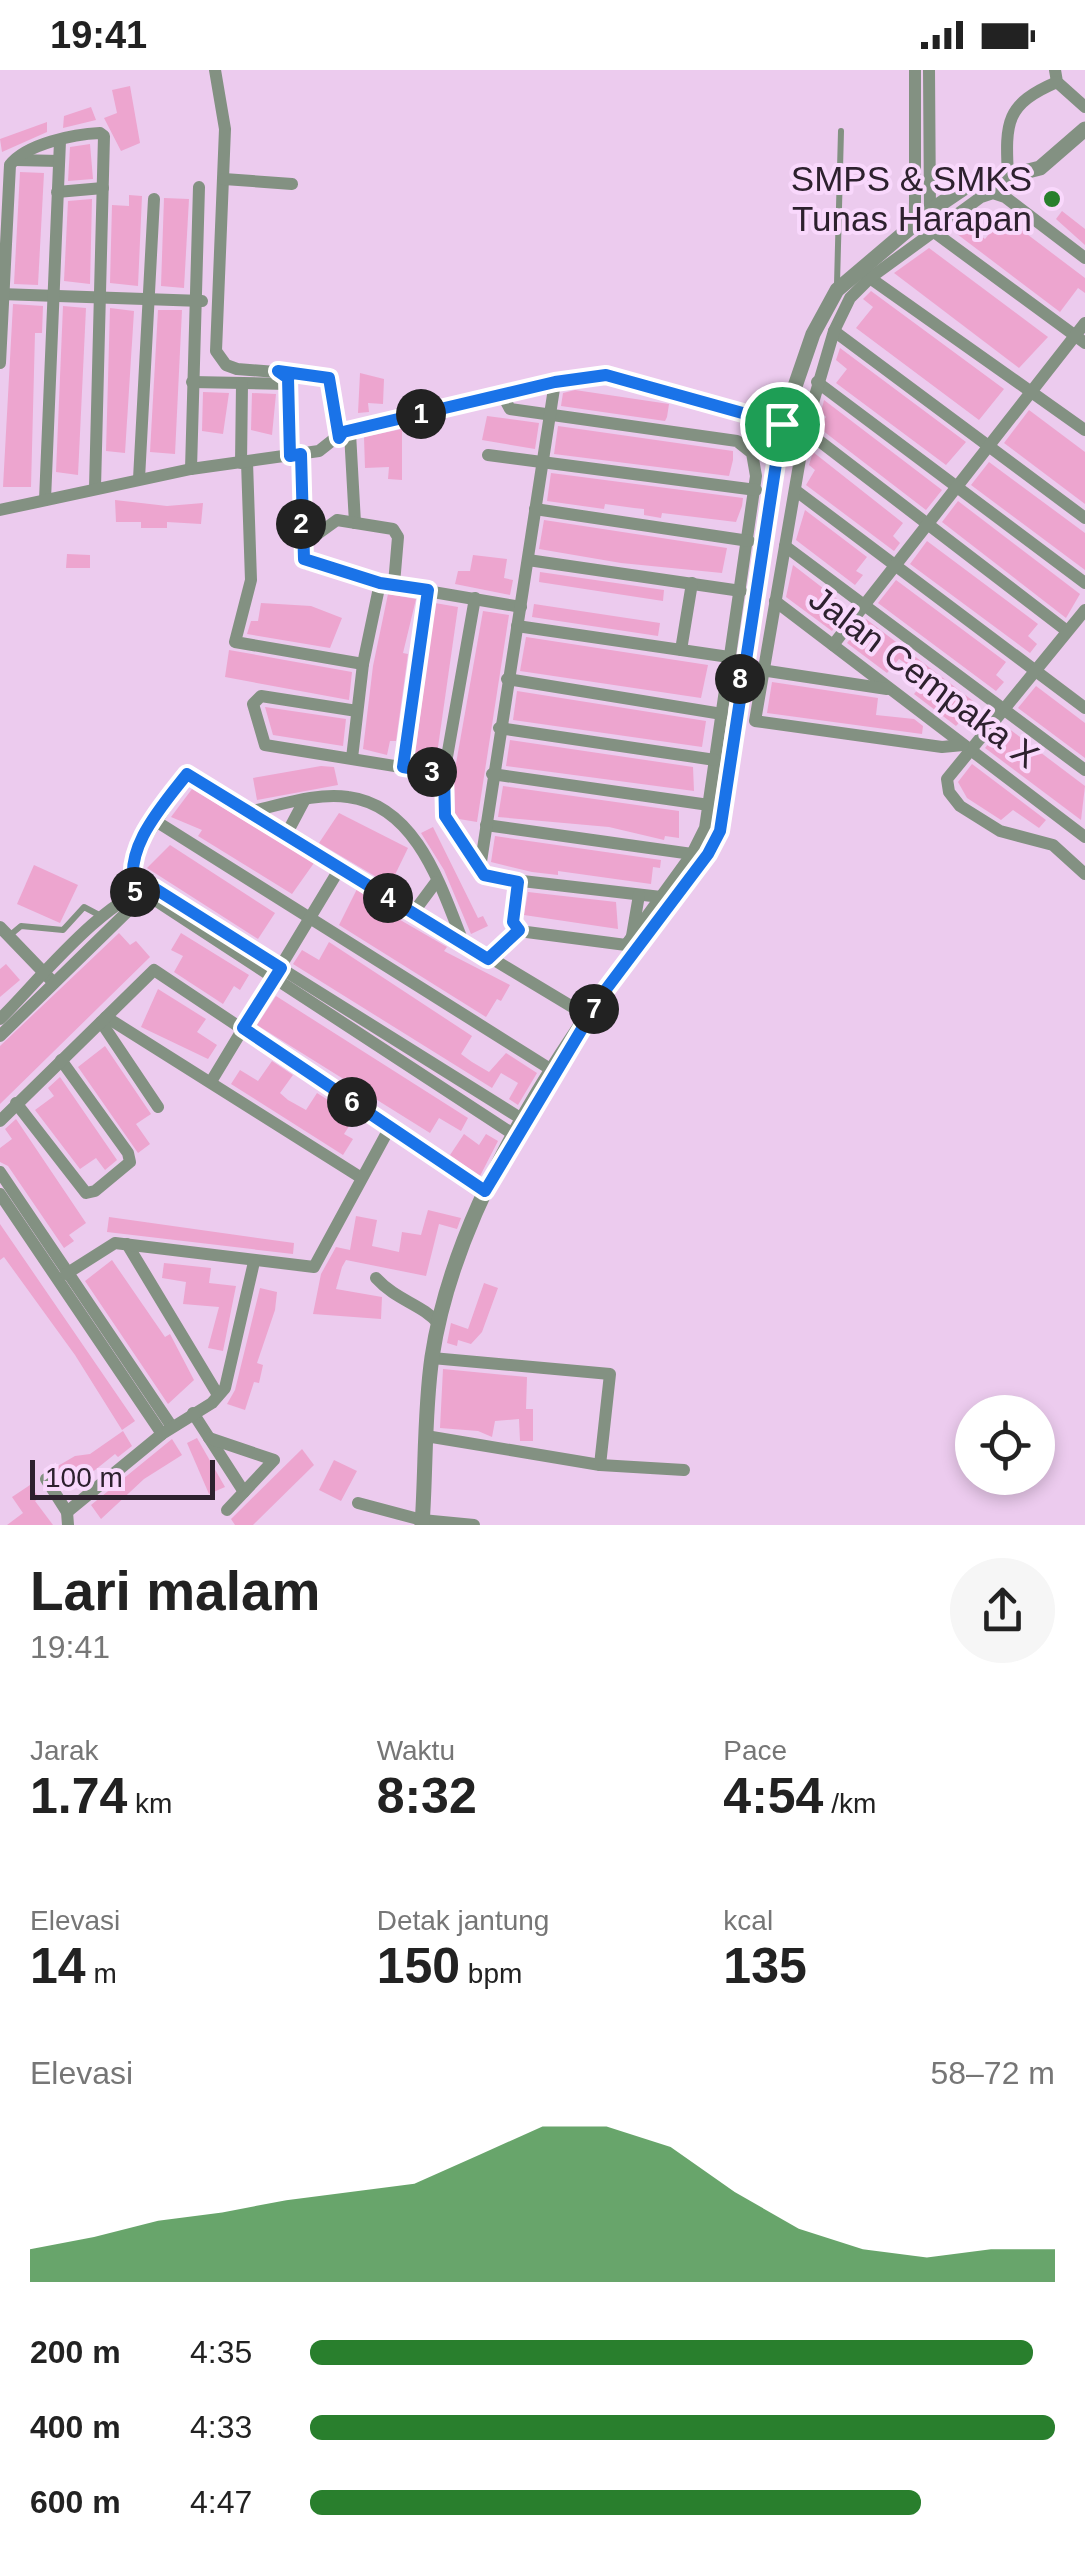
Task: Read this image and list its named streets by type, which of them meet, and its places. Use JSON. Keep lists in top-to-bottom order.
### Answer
{
  "streets": {
    "street": ["Jalan Cempaka X"]
  },
  "places": ["SMPS & SMKS Tunas Harapan"],
  "scale_bar": "100 m",
  "page": {
    "status": "19:41",
    "pins": [
      "1",
      "2",
      "8",
      "3",
      "5",
      "4",
      "7",
      "6"
    ],
    "scale": "100 m",
    "heading": ["Lari malam", "19:41"],
    "stats": [
      ["Jarak", "1.74 km"],
      ["Waktu", "8:32"],
      ["Pace", "4:54 /km"],
      ["Elevasi", "14 m"],
      ["Detak jantung", "150 bpm"],
      ["kcal", "135"]
    ],
    "chart": ["Elevasi", "58–72 m"],
    "list": [
      {
        "name": "200 m",
        "note": "4:35"
      },
      {
        "name": "400 m",
        "note": "4:33"
      },
      {
        "name": "600 m",
        "note": "4:47"
      }
    ]
  }
}
